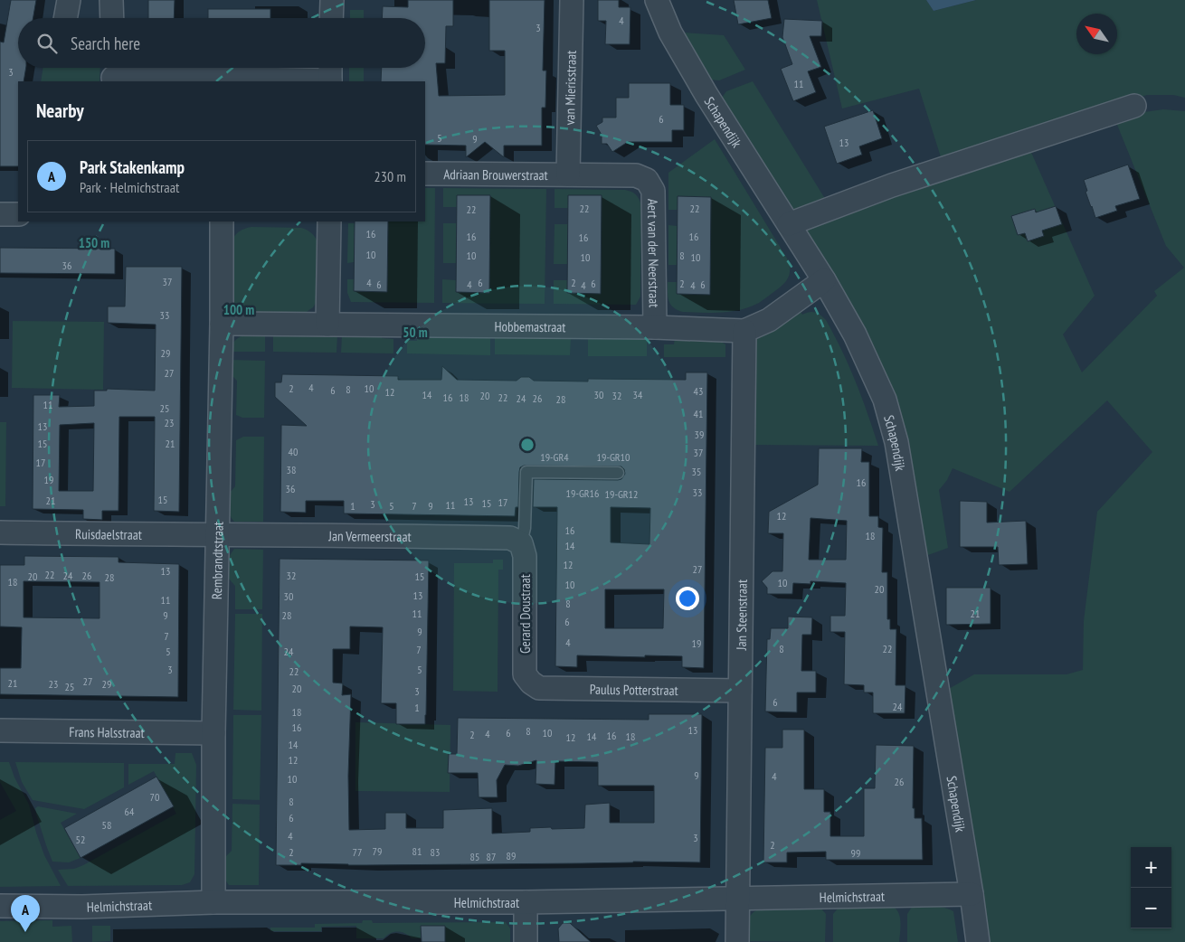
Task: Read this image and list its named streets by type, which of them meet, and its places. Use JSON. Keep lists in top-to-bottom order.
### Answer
{
  "streets": {
    "street": [
      "van Mierisstraat",
      "Schapendijk",
      "Adriaan Brouwerstraat",
      "Aert van der Neerstraat",
      "Hobbemastraat",
      "Ruisdaelstraat",
      "Jan Vermeerstraat",
      "Rembrandtstraat",
      "Gerard Doustraat",
      "Jan Steenstraat",
      "Paulus Potterstraat",
      "Frans Halsstraat",
      "Helmichstraat"
    ]
  },
  "crossings": [
    ["van Mierisstraat", "Adriaan Brouwerstraat"],
    ["van Mierisstraat", "Aert van der Neerstraat"],
    ["Schapendijk", "Hobbemastraat"],
    ["Schapendijk", "Helmichstraat"],
    ["Adriaan Brouwerstraat", "Aert van der Neerstraat"],
    ["Aert van der Neerstraat", "Hobbemastraat"],
    ["Hobbemastraat", "Rembrandtstraat"],
    ["Hobbemastraat", "Jan Steenstraat"],
    ["Ruisdaelstraat", "Jan Vermeerstraat"],
    ["Ruisdaelstraat", "Rembrandtstraat"],
    ["Jan Vermeerstraat", "Rembrandtstraat"],
    ["Jan Vermeerstraat", "Gerard Doustraat"],
    ["Rembrandtstraat", "Frans Halsstraat"],
    ["Rembrandtstraat", "Helmichstraat"],
    ["Gerard Doustraat", "Paulus Potterstraat"],
    ["Jan Steenstraat", "Paulus Potterstraat"],
    ["Jan Steenstraat", "Helmichstraat"]
  ],
  "house_numbers": [
    "4",
    "3",
    "3",
    "11",
    "6",
    "5",
    "9",
    "13",
    "22",
    "22",
    "22",
    "16",
    "16",
    "16",
    "16",
    "10",
    "10",
    "8",
    "10",
    "10",
    "36",
    "37",
    "4",
    "6",
    "2",
    "6",
    "2",
    "6",
    "4",
    "6",
    "4",
    "4",
    "33",
    "29",
    "27",
    "4",
    "2",
    "10",
    "8",
    "6",
    "43",
    "12",
    "14",
    "30",
    "34",
    "20",
    "32",
    "16",
    "18",
    "22",
    "24",
    "26",
    "28",
    "11",
    "25",
    "41",
    "23",
    "13",
    "39",
    "15",
    "21",
    "40",
    "37",
    "19-GR4",
    "19-GR10",
    "17",
    "38",
    "35",
    "19",
    "16",
    "36",
    "33",
    "19-GR16",
    "19-GR12",
    "15",
    "21",
    "13",
    "17",
    "15",
    "3",
    "11",
    "1",
    "5",
    "7",
    "9",
    "12",
    "16",
    "18",
    "14",
    "12",
    "27",
    "13",
    "22",
    "24",
    "26",
    "32",
    "20",
    "15",
    "28",
    "18",
    "10",
    "10",
    "20",
    "13",
    "30",
    "11",
    "8",
    "11",
    "21",
    "9",
    "28",
    "6",
    "9",
    "7",
    "4",
    "19",
    "8",
    "22",
    "7",
    "5",
    "24",
    "3",
    "5",
    "22",
    "27",
    "21",
    "23",
    "29",
    "25",
    "20",
    "3",
    "6",
    "24",
    "1",
    "18",
    "16",
    "13",
    "8",
    "6",
    "10",
    "4",
    "2",
    "16",
    "14",
    "18",
    "12",
    "14",
    "12",
    "9",
    "4",
    "10",
    "26",
    "70",
    "8",
    "64",
    "6",
    "58",
    "4",
    "3",
    "52",
    "2",
    "79",
    "81",
    "2",
    "77",
    "83",
    "99",
    "89",
    "85",
    "87"
  ],
  "north": "top left",
  "page": {
    "search": "Search here",
    "heading": "Nearby",
    "list": [
      {
        "mark": "A",
        "name": "Park Stakenkamp",
        "note": "Park · Helmichstraat",
        "value": "230 m"
      }
    ],
    "map_buttons": ["+", "−"],
    "pins": "A"
  },
  "rings": ["150 m", "100 m", "50 m"]
}
